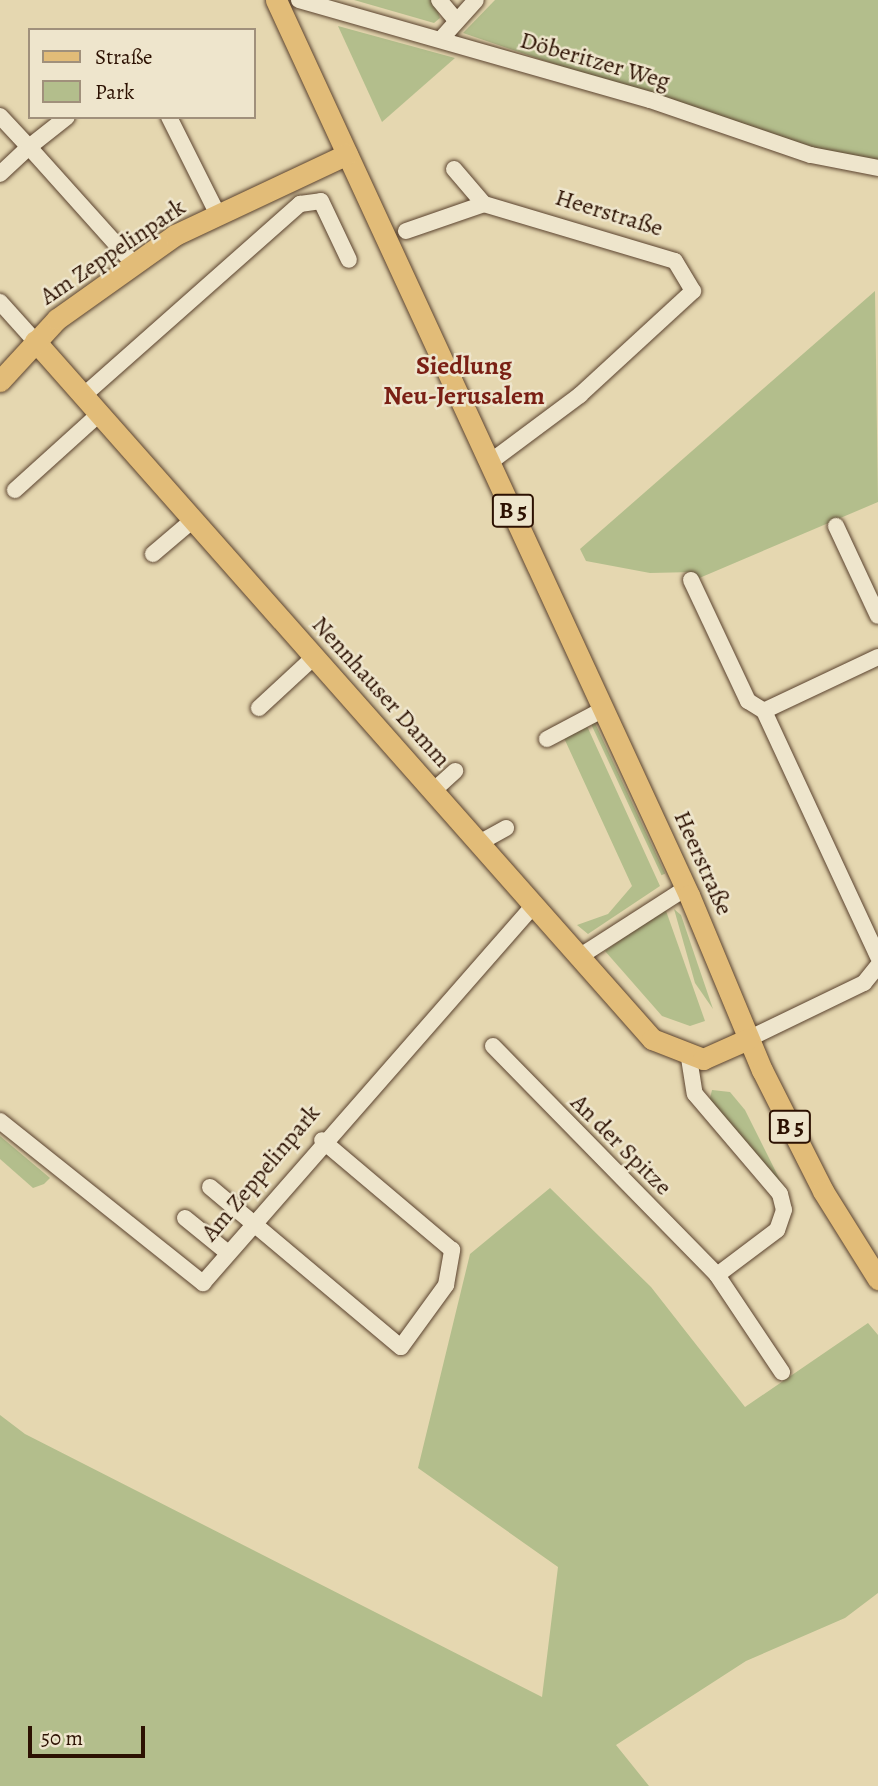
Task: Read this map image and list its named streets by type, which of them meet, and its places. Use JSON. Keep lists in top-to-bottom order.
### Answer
{
  "streets": {
    "main road": [
      "Heerstraße",
      "Am Zeppelinpark",
      "B 5",
      "Nennhauser Damm"
    ],
    "street": ["Döberitzer Weg", "An der Spitze"]
  },
  "crossings": [
    ["Heerstraße", "Am Zeppelinpark"],
    ["Am Zeppelinpark", "Nennhauser Damm"]
  ],
  "districts": ["Siedlung Neu-Jerusalem"],
  "legend": ["Straße", "Park"],
  "scale_bar": "50 m"
}
